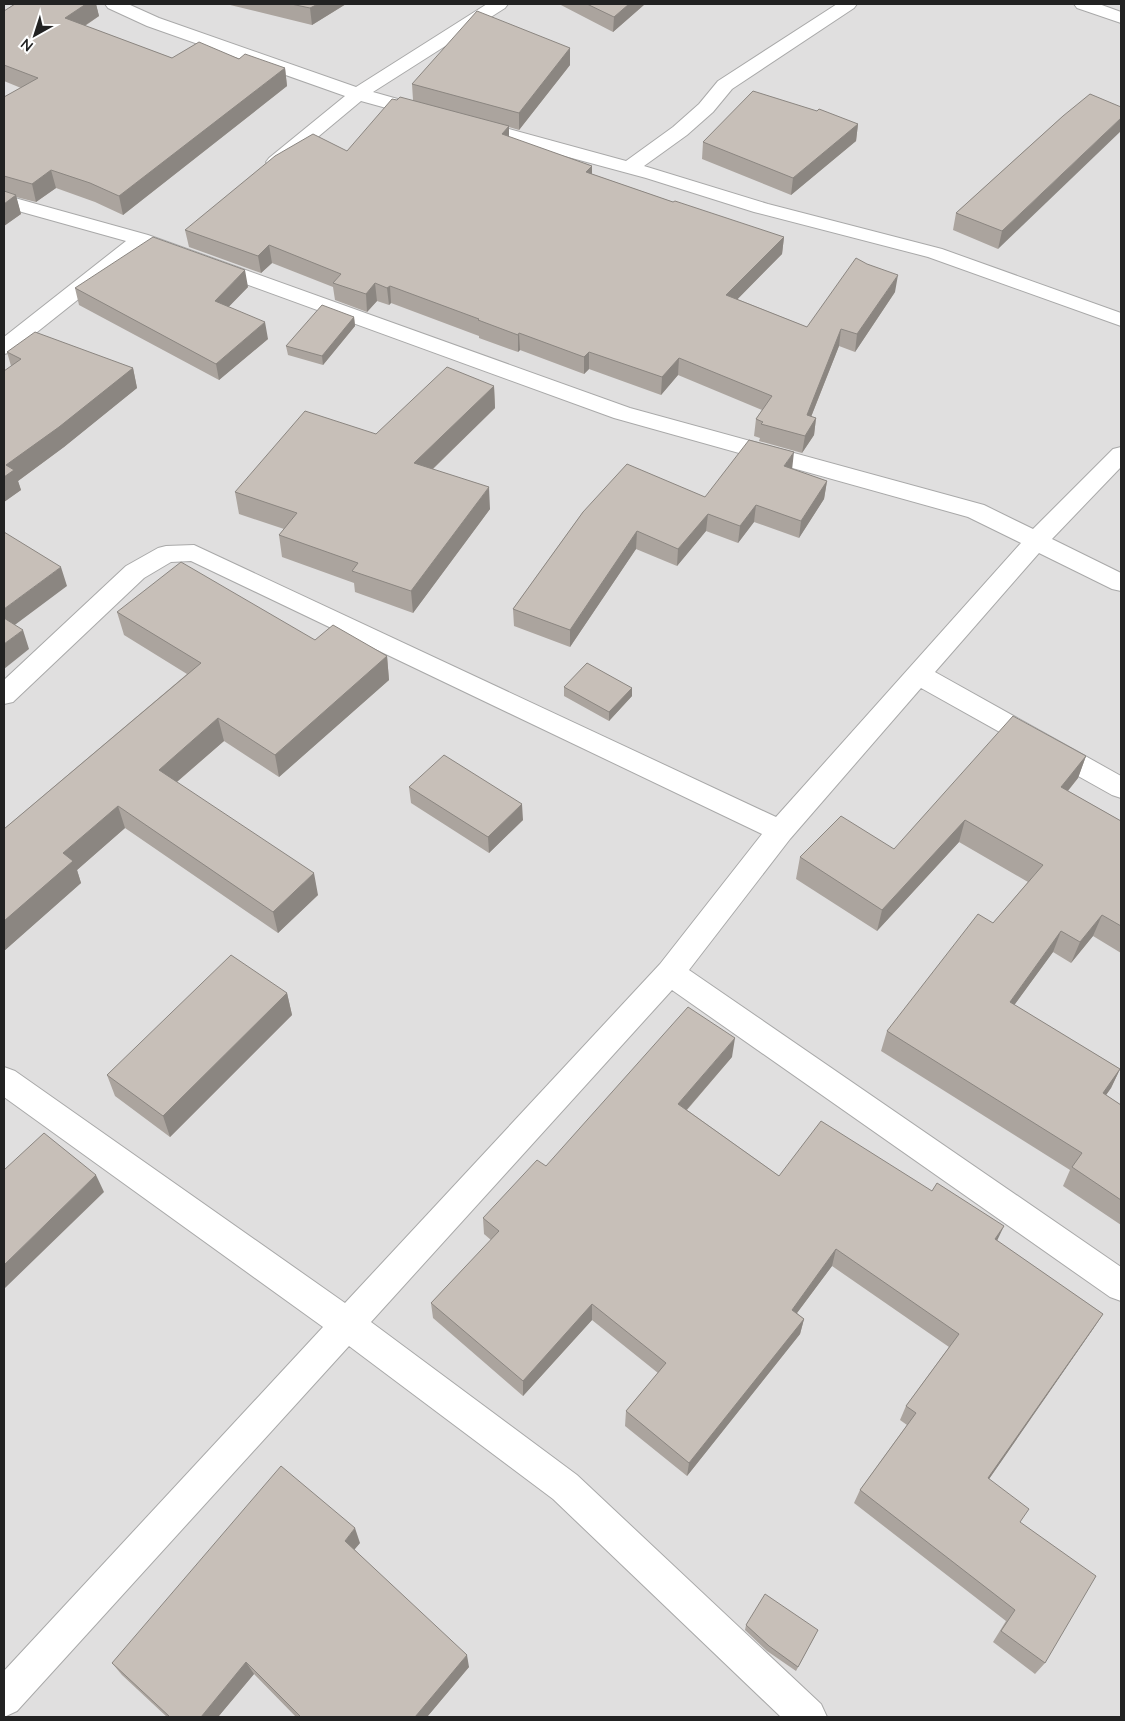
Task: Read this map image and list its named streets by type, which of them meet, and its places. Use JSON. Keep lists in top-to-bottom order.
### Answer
{
  "north": "bottom left"
}
